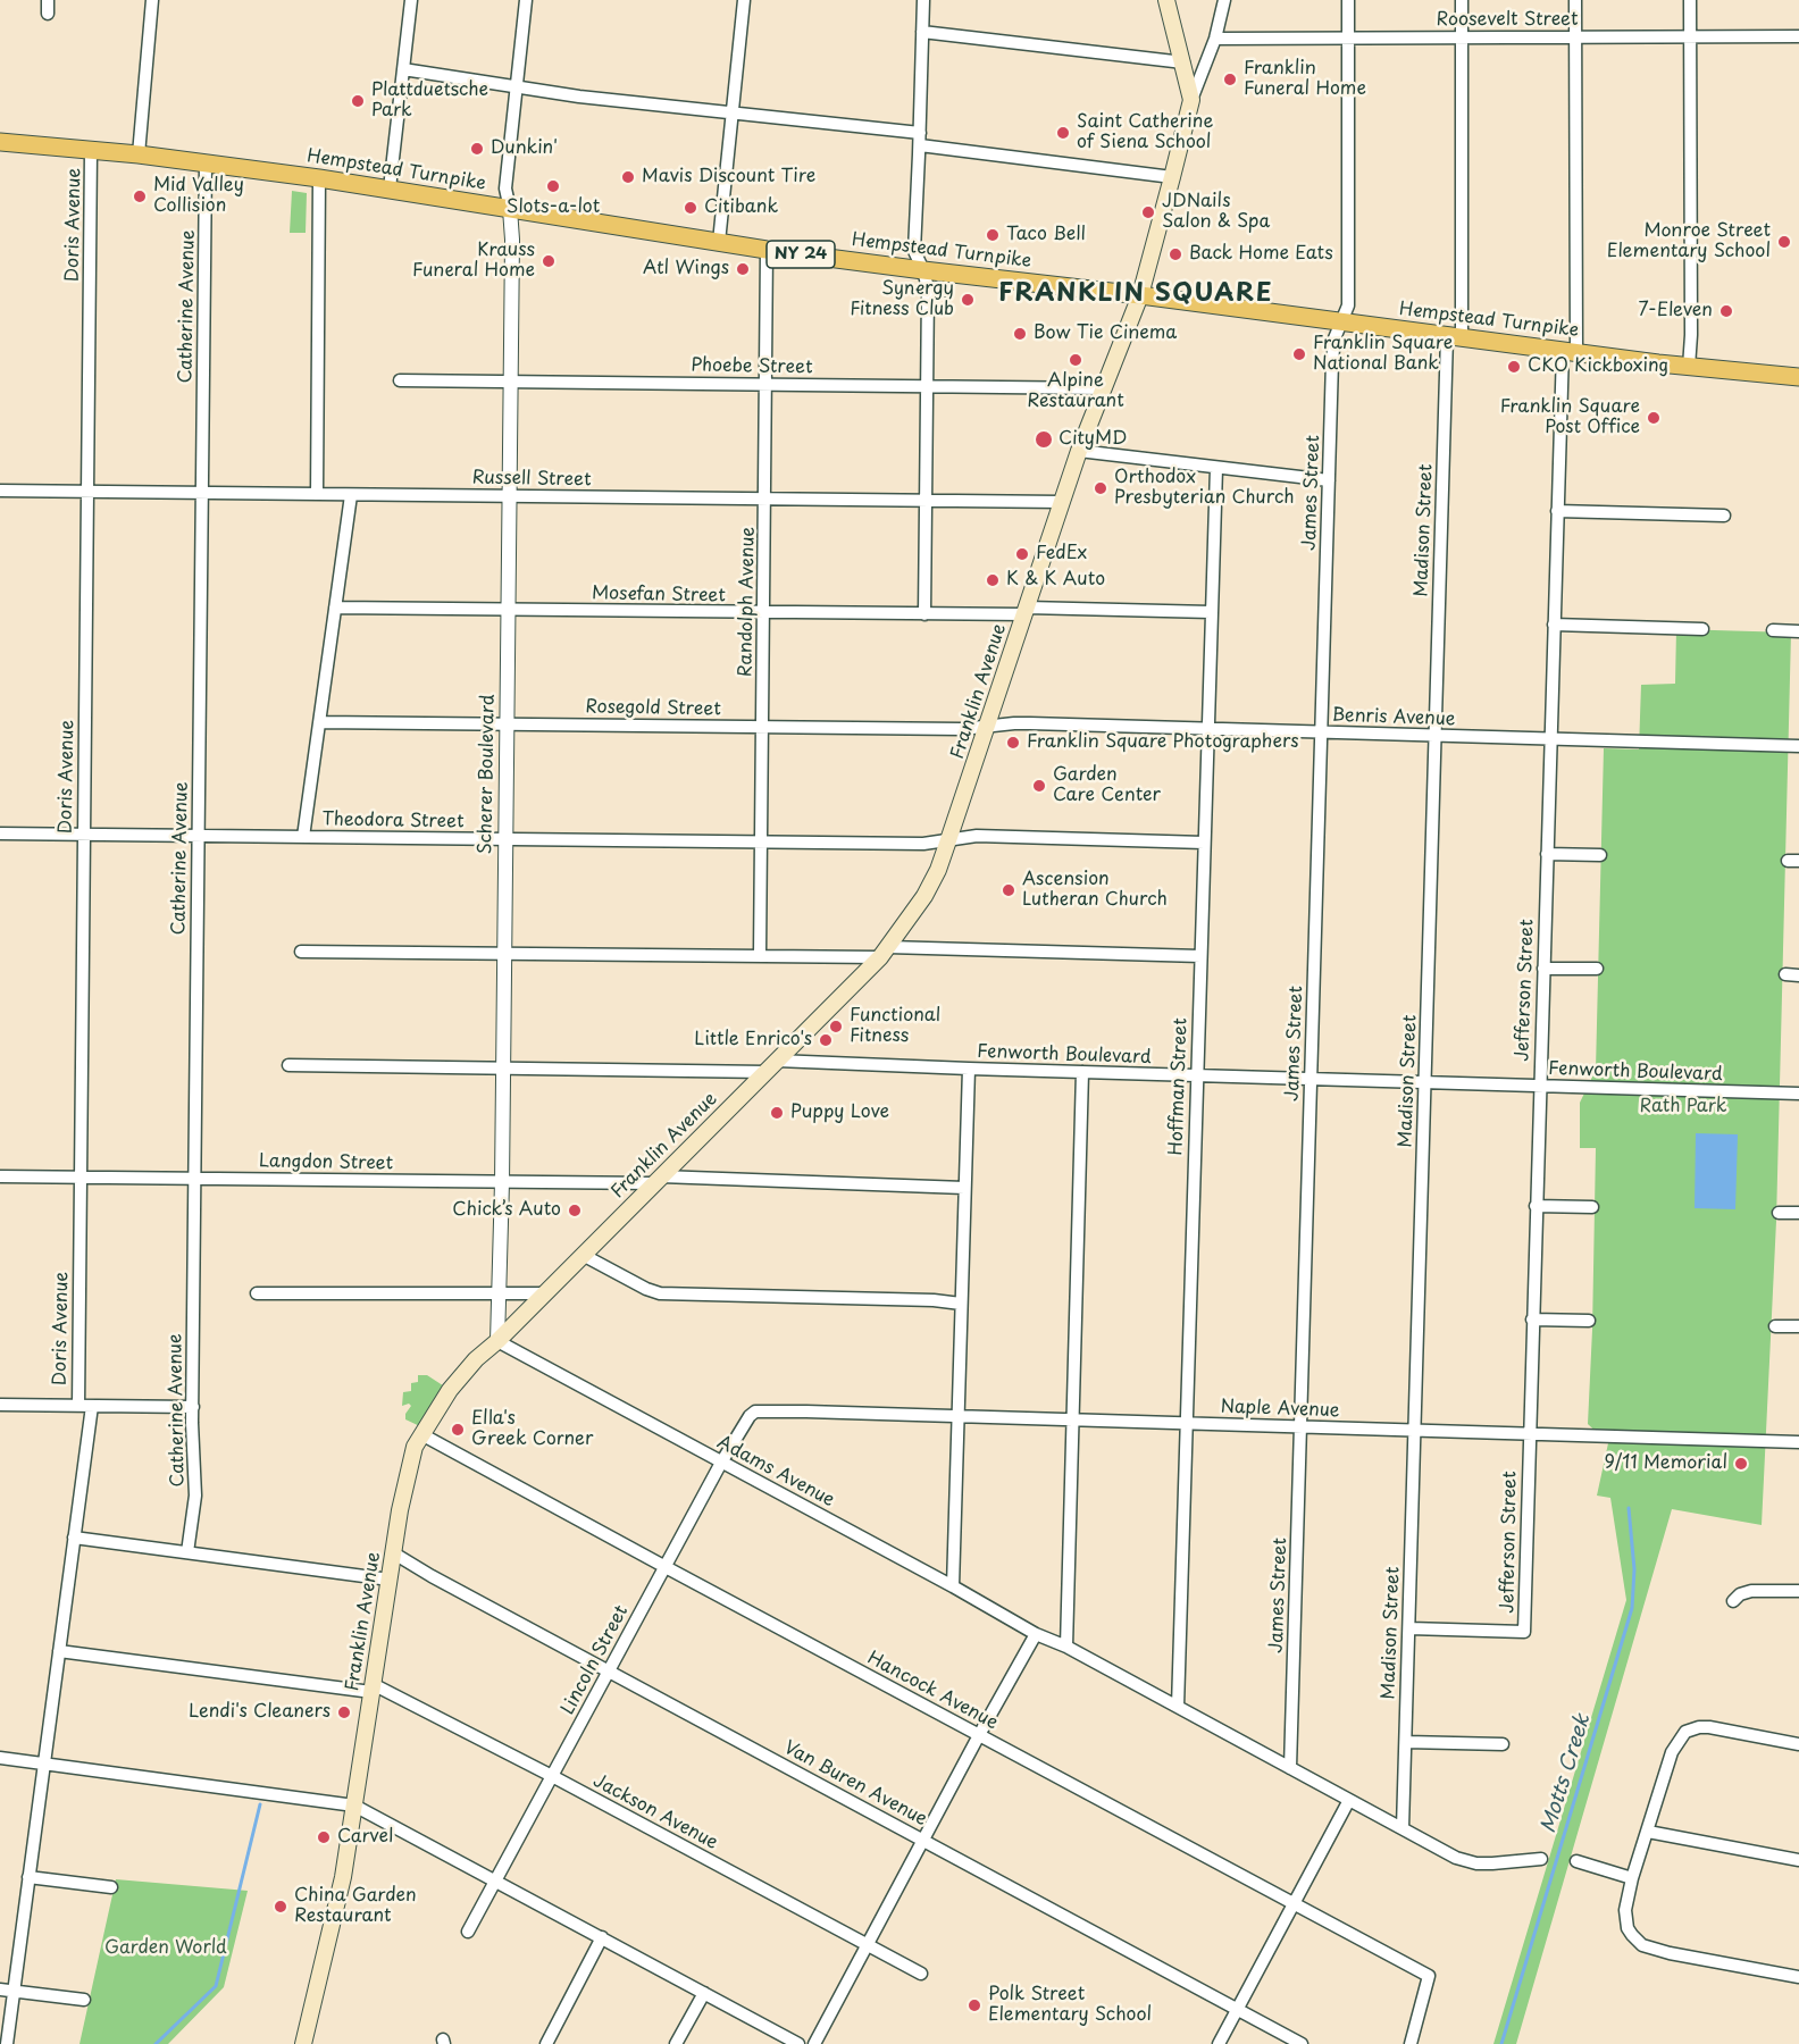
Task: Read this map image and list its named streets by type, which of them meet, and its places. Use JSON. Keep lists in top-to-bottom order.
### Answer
{
  "streets": {
    "main road": ["Hempstead Turnpike", "NY 24", "Franklin Avenue"],
    "street": [
      "Roosevelt Street",
      "Doris Avenue",
      "Catherine Avenue",
      "Phoebe Street",
      "Russell Street",
      "James Street",
      "Madison Street",
      "Mosefan Street",
      "Randolph Avenue",
      "Rosegold Street",
      "Benris Avenue",
      "Scherer Boulevard",
      "Theodora Street",
      "Jefferson Street",
      "Fenworth Boulevard",
      "Hoffman Street",
      "Langdon Street",
      "Naple Avenue",
      "Adams Avenue",
      "Lincoln Street",
      "Hancock Avenue",
      "Van Buren Avenue",
      "Jackson Avenue"
    ]
  },
  "crossings": [
    ["Roosevelt Street", "James Street"],
    ["Roosevelt Street", "Madison Street"],
    ["Roosevelt Street", "Jefferson Street"],
    ["Hempstead Turnpike", "Doris Avenue"],
    ["Hempstead Turnpike", "Catherine Avenue"],
    ["Hempstead Turnpike", "James Street"],
    ["Hempstead Turnpike", "Madison Street"],
    ["Hempstead Turnpike", "Randolph Avenue"],
    ["Hempstead Turnpike", "Franklin Avenue"],
    ["Hempstead Turnpike", "Scherer Boulevard"],
    ["Hempstead Turnpike", "Jefferson Street"],
    ["Doris Avenue", "Russell Street"],
    ["Doris Avenue", "Theodora Street"],
    ["Doris Avenue", "Langdon Street"],
    ["Catherine Avenue", "Russell Street"],
    ["Catherine Avenue", "Theodora Street"],
    ["Catherine Avenue", "Langdon Street"],
    ["Phoebe Street", "Randolph Avenue"],
    ["Phoebe Street", "Franklin Avenue"],
    ["Phoebe Street", "Scherer Boulevard"],
    ["Russell Street", "Randolph Avenue"],
    ["Russell Street", "Franklin Avenue"],
    ["Russell Street", "Scherer Boulevard"],
    ["James Street", "Benris Avenue"],
    ["James Street", "Fenworth Boulevard"],
    ["James Street", "Naple Avenue"],
    ["Madison Street", "Benris Avenue"],
    ["Madison Street", "Jefferson Street"],
    ["Madison Street", "Fenworth Boulevard"],
    ["Madison Street", "Naple Avenue"],
    ["Mosefan Street", "Randolph Avenue"],
    ["Mosefan Street", "Franklin Avenue"],
    ["Mosefan Street", "Scherer Boulevard"],
    ["Mosefan Street", "Hoffman Street"],
    ["Randolph Avenue", "Rosegold Street"],
    ["Randolph Avenue", "Theodora Street"],
    ["Franklin Avenue", "Rosegold Street"],
    ["Franklin Avenue", "Benris Avenue"],
    ["Franklin Avenue", "Scherer Boulevard"],
    ["Franklin Avenue", "Theodora Street"],
    ["Franklin Avenue", "Fenworth Boulevard"],
    ["Franklin Avenue", "Langdon Street"],
    ["Franklin Avenue", "Adams Avenue"],
    ["Franklin Avenue", "Hancock Avenue"],
    ["Franklin Avenue", "Van Buren Avenue"],
    ["Franklin Avenue", "Jackson Avenue"],
    ["Rosegold Street", "Benris Avenue"],
    ["Rosegold Street", "Scherer Boulevard"],
    ["Benris Avenue", "Jefferson Street"],
    ["Benris Avenue", "Hoffman Street"],
    ["Scherer Boulevard", "Theodora Street"],
    ["Scherer Boulevard", "Fenworth Boulevard"],
    ["Scherer Boulevard", "Langdon Street"],
    ["Scherer Boulevard", "Adams Avenue"],
    ["Theodora Street", "Hoffman Street"],
    ["Jefferson Street", "Fenworth Boulevard"],
    ["Jefferson Street", "Naple Avenue"],
    ["Fenworth Boulevard", "Hoffman Street"],
    ["Hoffman Street", "Naple Avenue"],
    ["Naple Avenue", "Lincoln Street"],
    ["Adams Avenue", "Lincoln Street"],
    ["Lincoln Street", "Hancock Avenue"],
    ["Lincoln Street", "Van Buren Avenue"],
    ["Lincoln Street", "Jackson Avenue"]
  ],
  "districts": ["FRANKLIN SQUARE"],
  "water": ["Motts Creek"],
  "parks": ["Rath Park", "Garden World"],
  "places": [
    "Franklin Funeral Home",
    "Plattduetsche Park",
    "Saint Catherine of Siena School",
    "Dunkin'",
    "Mavis Discount Tire",
    "Slots-a-lot",
    "Mid Valley Collision",
    "Citibank",
    "JDNails Salon & Spa",
    "Taco Bell",
    "Monroe Street Elementary School",
    "Back Home Eats",
    "Krauss Funeral Home",
    "Atl Wings",
    "Synergy Fitness Club",
    "7-Eleven",
    "Bow Tie Cinema",
    "Franklin Square National Bank",
    "Alpine Restaurant",
    "CKO Kickboxing",
    "Franklin Square Post Office",
    "CityMD",
    "Orthodox Presbyterian Church",
    "FedEx",
    "K & K Auto",
    "Franklin Square Photographers",
    "Garden Care Center",
    "Ascension Lutheran Church",
    "Functional Fitness",
    "Little Enrico's",
    "Puppy Love",
    "Chick’s Auto",
    "Ella's Greek Corner",
    "9/11 Memorial",
    "Lendi's Cleaners",
    "Carvel",
    "China Garden Restaurant",
    "Polk Street Elementary School"
  ]
}
